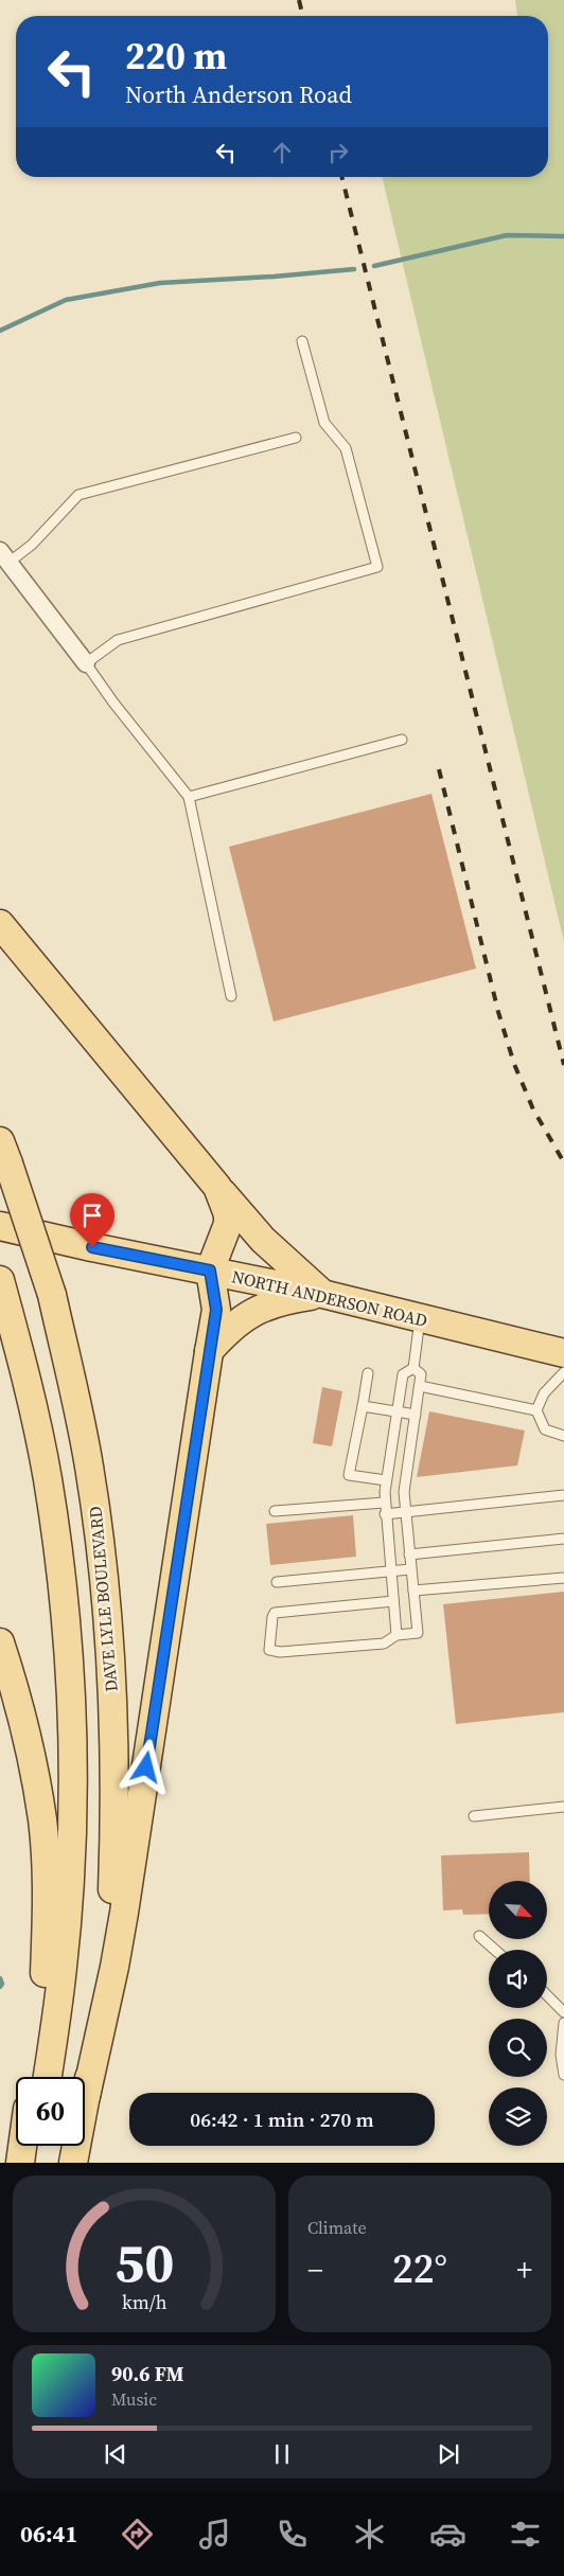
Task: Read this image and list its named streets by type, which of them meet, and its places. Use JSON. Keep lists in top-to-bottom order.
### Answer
{
  "streets": {
    "main road": ["NORTH ANDERSON ROAD", "DAVE LYLE BOULEVARD"]
  },
  "north": "bottom right",
  "page": {
    "turn": ["220 m", "North Anderson Road"],
    "limit": "60",
    "trip": "06:42 · 1 min · 270 m",
    "tile": "Climate",
    "heat": ["−", "22°", "+"],
    "song": ["90.6 FM", "Music"],
    "tabs": "06:41",
    "gauge": ["50", "km/h"]
  }
}
